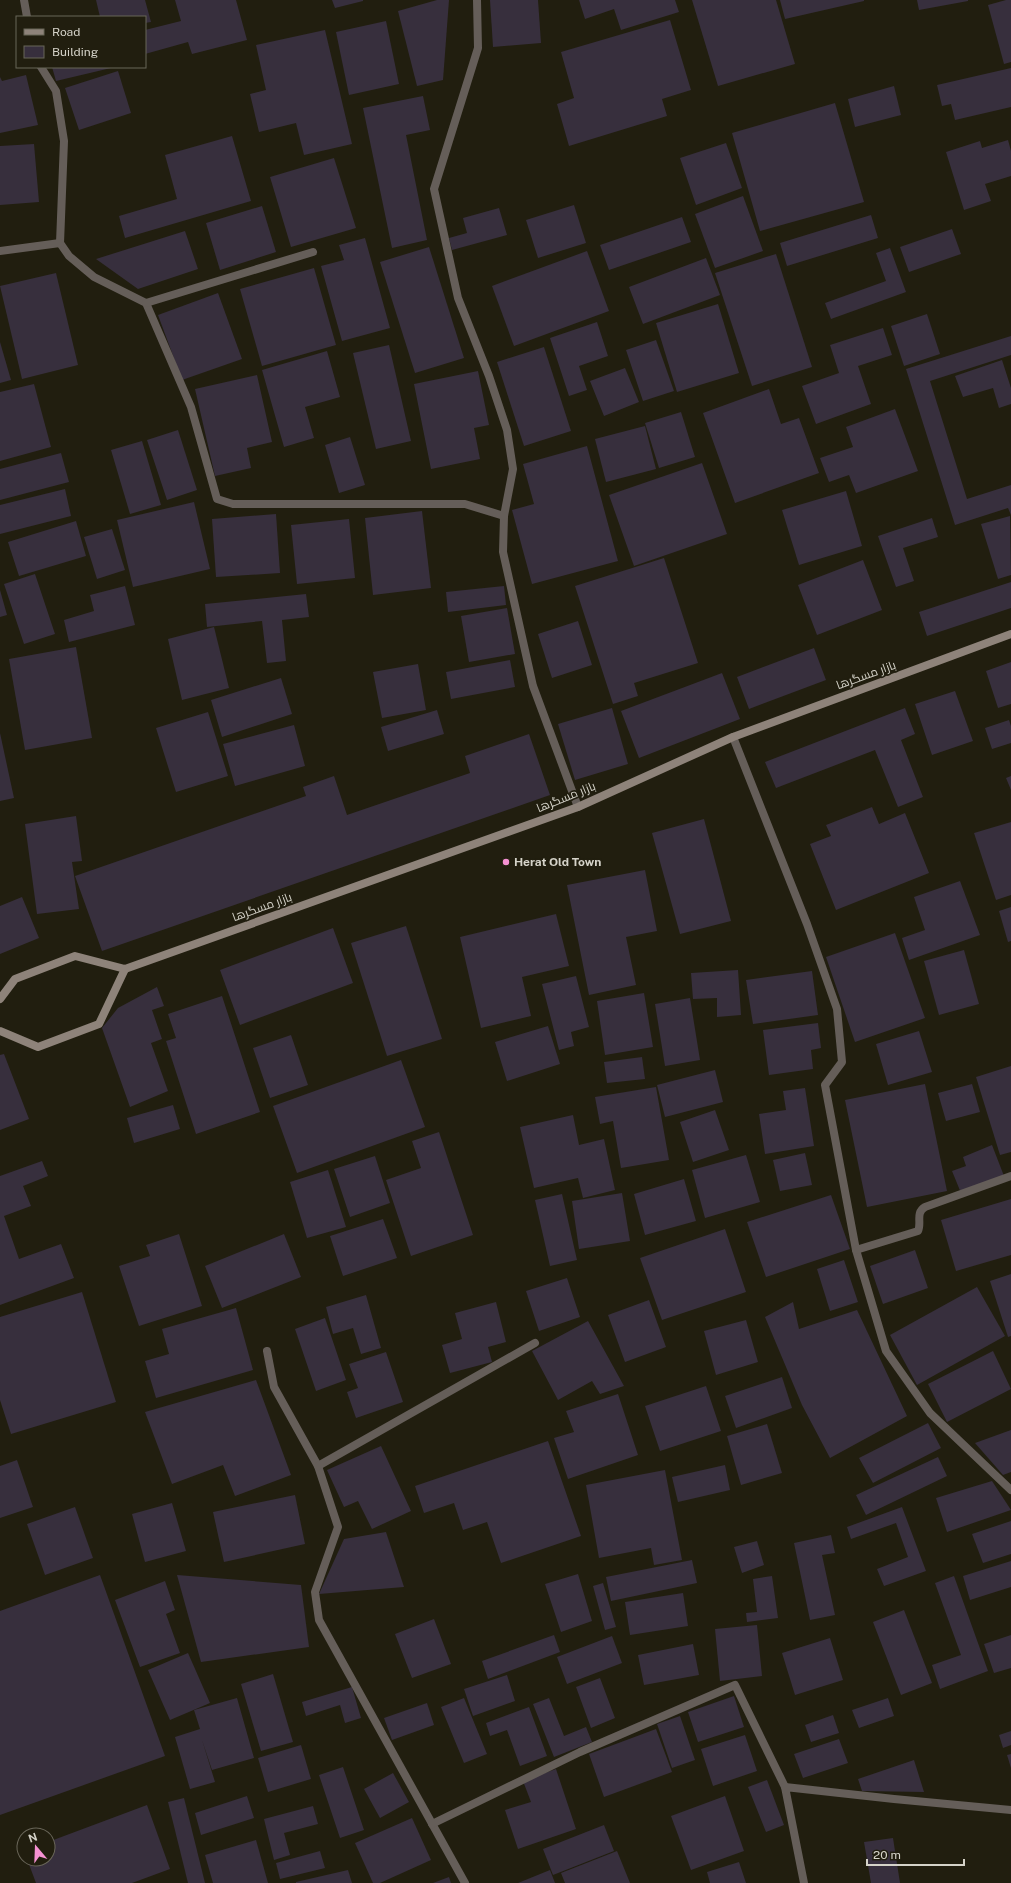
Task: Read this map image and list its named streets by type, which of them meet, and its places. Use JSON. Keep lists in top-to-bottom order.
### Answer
{
  "streets": {
    "street": ["بازار مسگرها"]
  },
  "places": ["Herat Old Town"],
  "legend": ["Road", "Building"],
  "scale_bar": "20 m",
  "north": "top"
}
